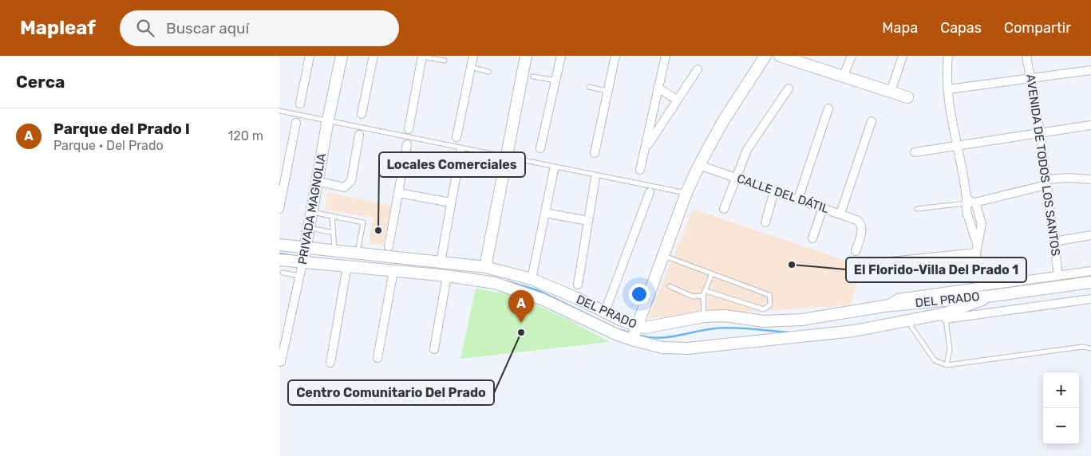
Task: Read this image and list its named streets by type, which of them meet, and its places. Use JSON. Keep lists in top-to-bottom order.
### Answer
{
  "streets": {
    "main road": ["PRIVADA MAGNOLIA", "DEL PRADO"],
    "street": ["AVENIDA DE TODOS LOS SANTOS", "CALLE DEL DÁTIL"]
  },
  "crossings": [
    ["PRIVADA MAGNOLIA", "DEL PRADO"]
  ],
  "places": ["Locales Comerciales", "El Florido-Villa Del Prado 1", "Centro Comunitario Del Prado"],
  "page": {
    "header": "Mapleaf",
    "search": "Buscar aquí",
    "nav": ["Mapa", "Capas", "Compartir"],
    "heading": "Cerca",
    "list": [
      {
        "mark": "A",
        "name": "Parque del Prado I",
        "note": "Parque · Del Prado",
        "value": "120 m"
      }
    ],
    "pins": "A",
    "map_buttons": ["+", "−"]
  }
}
